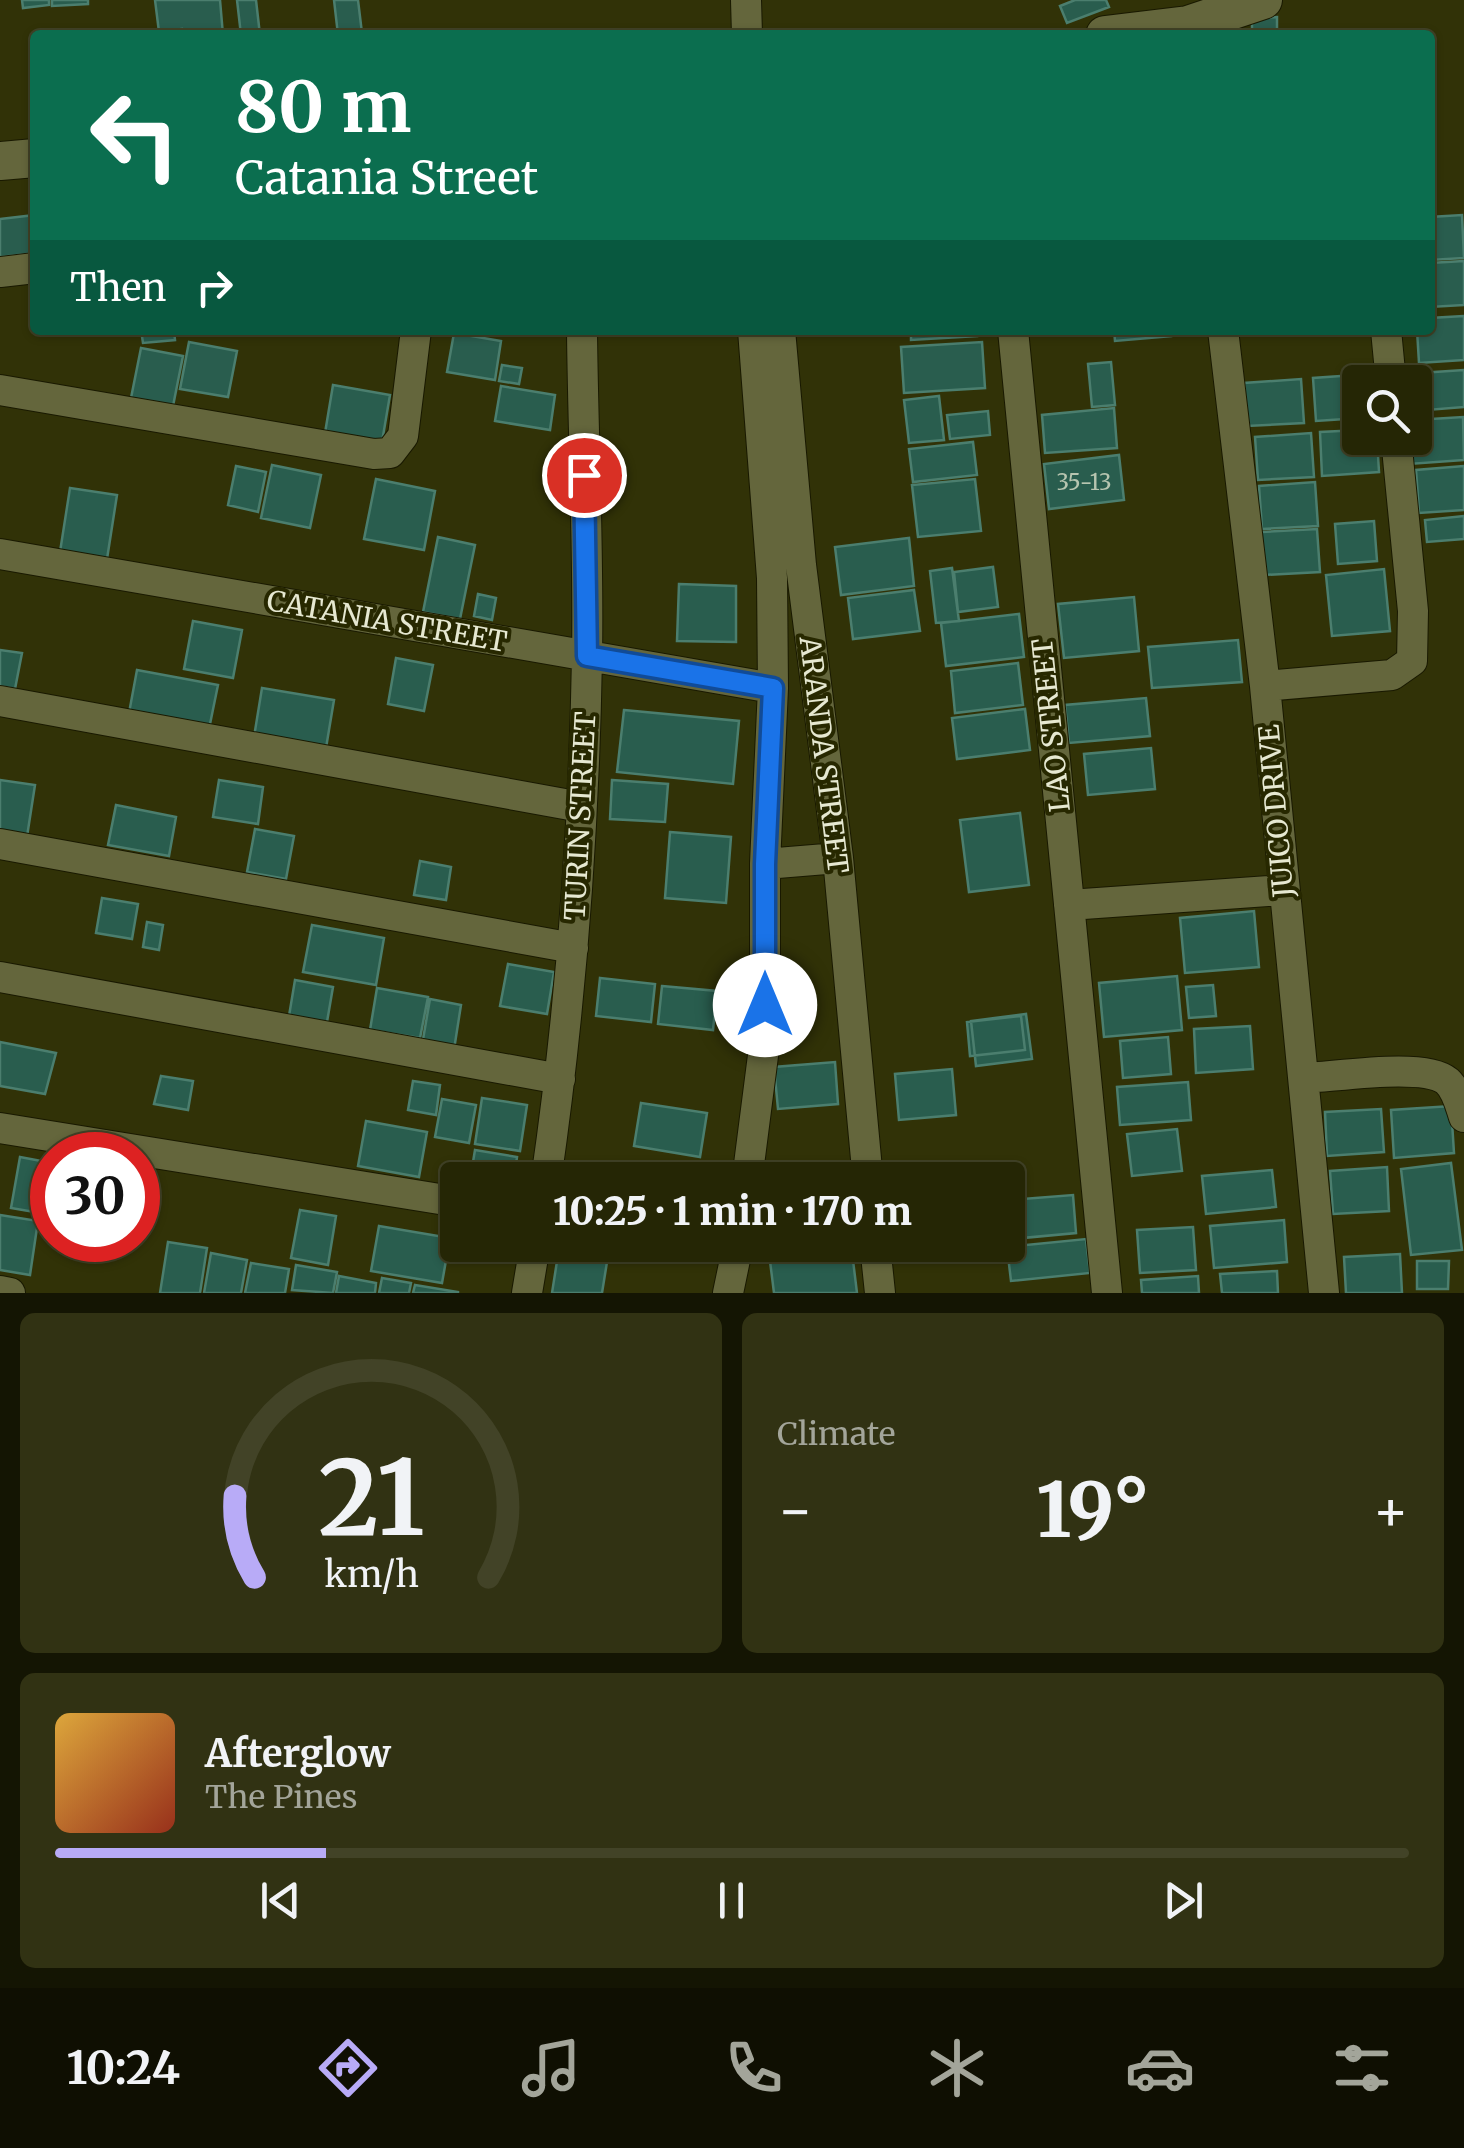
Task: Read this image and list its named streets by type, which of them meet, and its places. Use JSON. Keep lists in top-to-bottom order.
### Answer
{
  "streets": {
    "street": [
      "CATANIA STREET",
      "LAO STREET",
      "ARANDA STREET",
      "JUICO DRIVE",
      "TURIN STREET"
    ]
  },
  "crossings": [
    ["CATANIA STREET", "TURIN STREET"]
  ],
  "house_numbers": ["35-13"],
  "page": {
    "turn": ["80 m", "Catania Street"],
    "then": "Then",
    "limit": "30",
    "trip": "10:25 · 1 min · 170 m",
    "tile": "Climate",
    "heat": ["−", "19°", "+"],
    "song": ["Afterglow", "The Pines"],
    "tabs": "10:24",
    "gauge": ["21", "km/h"]
  }
}
